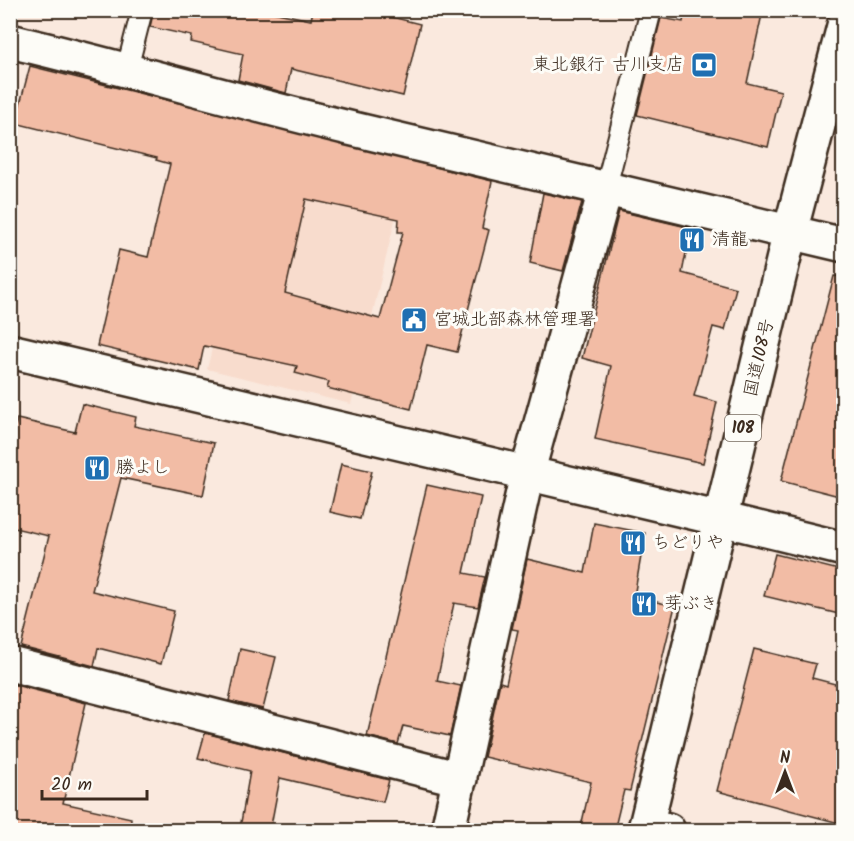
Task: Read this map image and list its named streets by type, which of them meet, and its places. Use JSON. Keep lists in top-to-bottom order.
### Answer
{
  "streets": {
    "main road": ["国道108号", "108"]
  },
  "places": {
    "bank": ["東北銀行 古川支店"],
    "restaurant": [
      "清龍",
      "勝よし",
      "ちどりや",
      "芽ぶき"
    ],
    "public building": ["宮城北部森林管理署"]
  },
  "scale_bar": "20 m",
  "north": "top"
}
